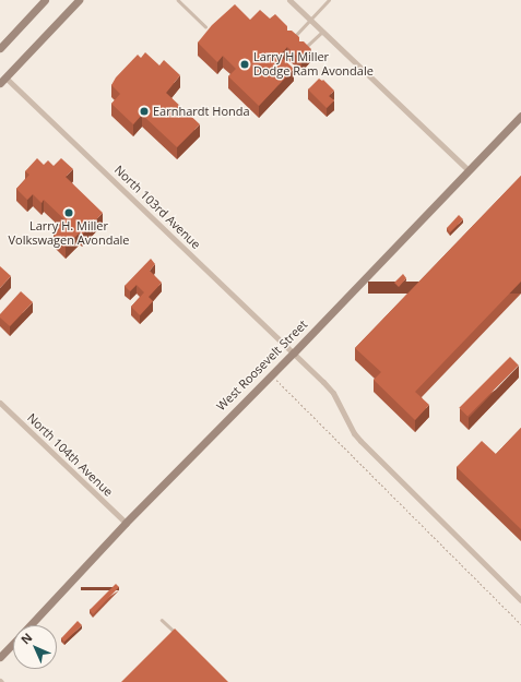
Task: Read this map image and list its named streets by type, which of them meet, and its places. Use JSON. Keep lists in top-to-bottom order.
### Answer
{
  "streets": {
    "street": ["North 103rd Avenue", "West Roosevelt Street", "North 104th Avenue"]
  },
  "crossings": [
    ["North 103rd Avenue", "West Roosevelt Street"],
    ["West Roosevelt Street", "North 104th Avenue"]
  ],
  "places": ["Larry H Miller Dodge Ram Avondale", "Earnhardt Honda", "Larry H. Miller Volkswagen Avondale"],
  "north": "top left"
}
